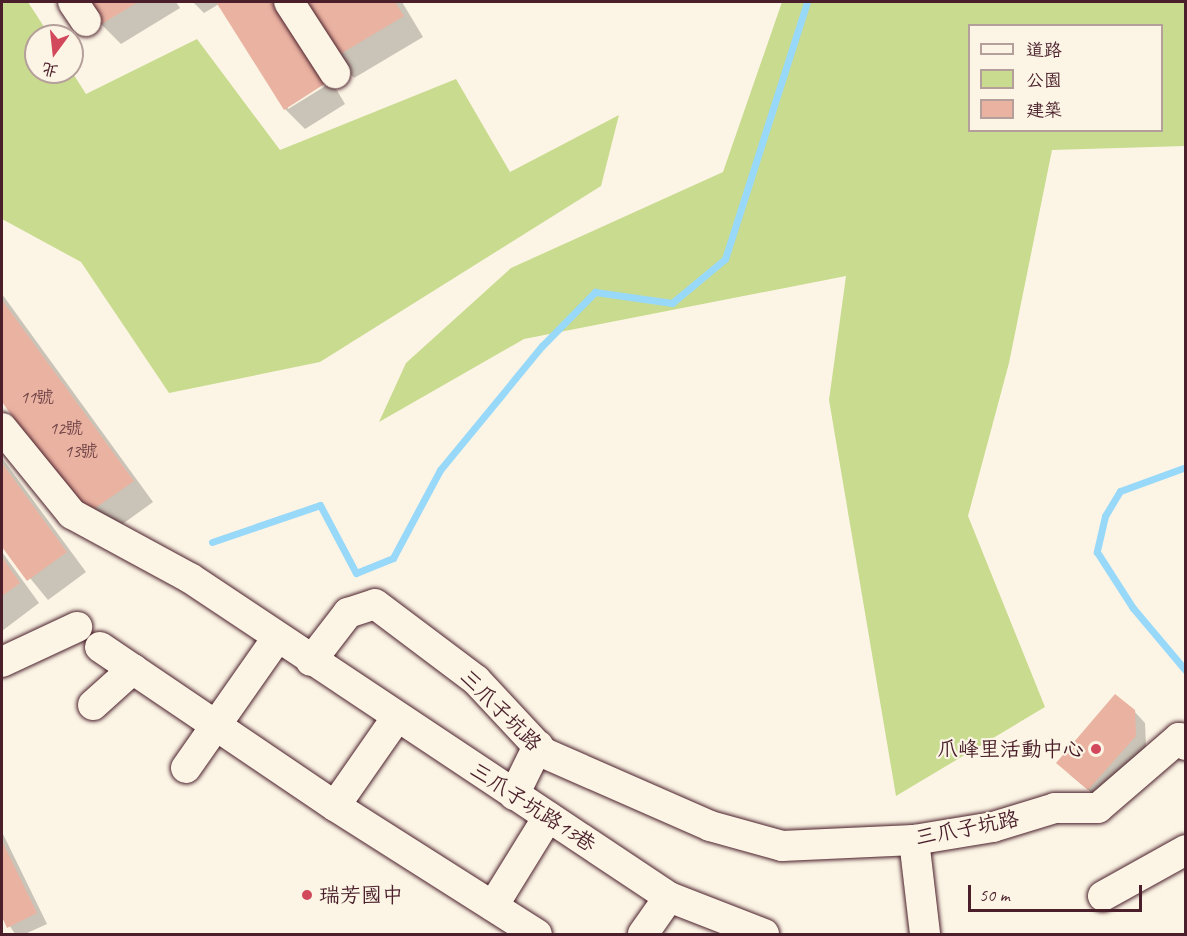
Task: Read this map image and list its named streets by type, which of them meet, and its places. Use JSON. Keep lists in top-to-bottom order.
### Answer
{
  "streets": {
    "street": ["三爪子坑路", "三爪子坑路13巷"]
  },
  "crossings": [
    ["三爪子坑路", "三爪子坑路13巷"]
  ],
  "places": ["爪峰里活動中心", "瑞芳國中"],
  "house_numbers": ["11號", "12號", "13號"],
  "legend": ["道路", "公園", "建築"],
  "scale_bar": "50 m",
  "north": "bottom"
}
